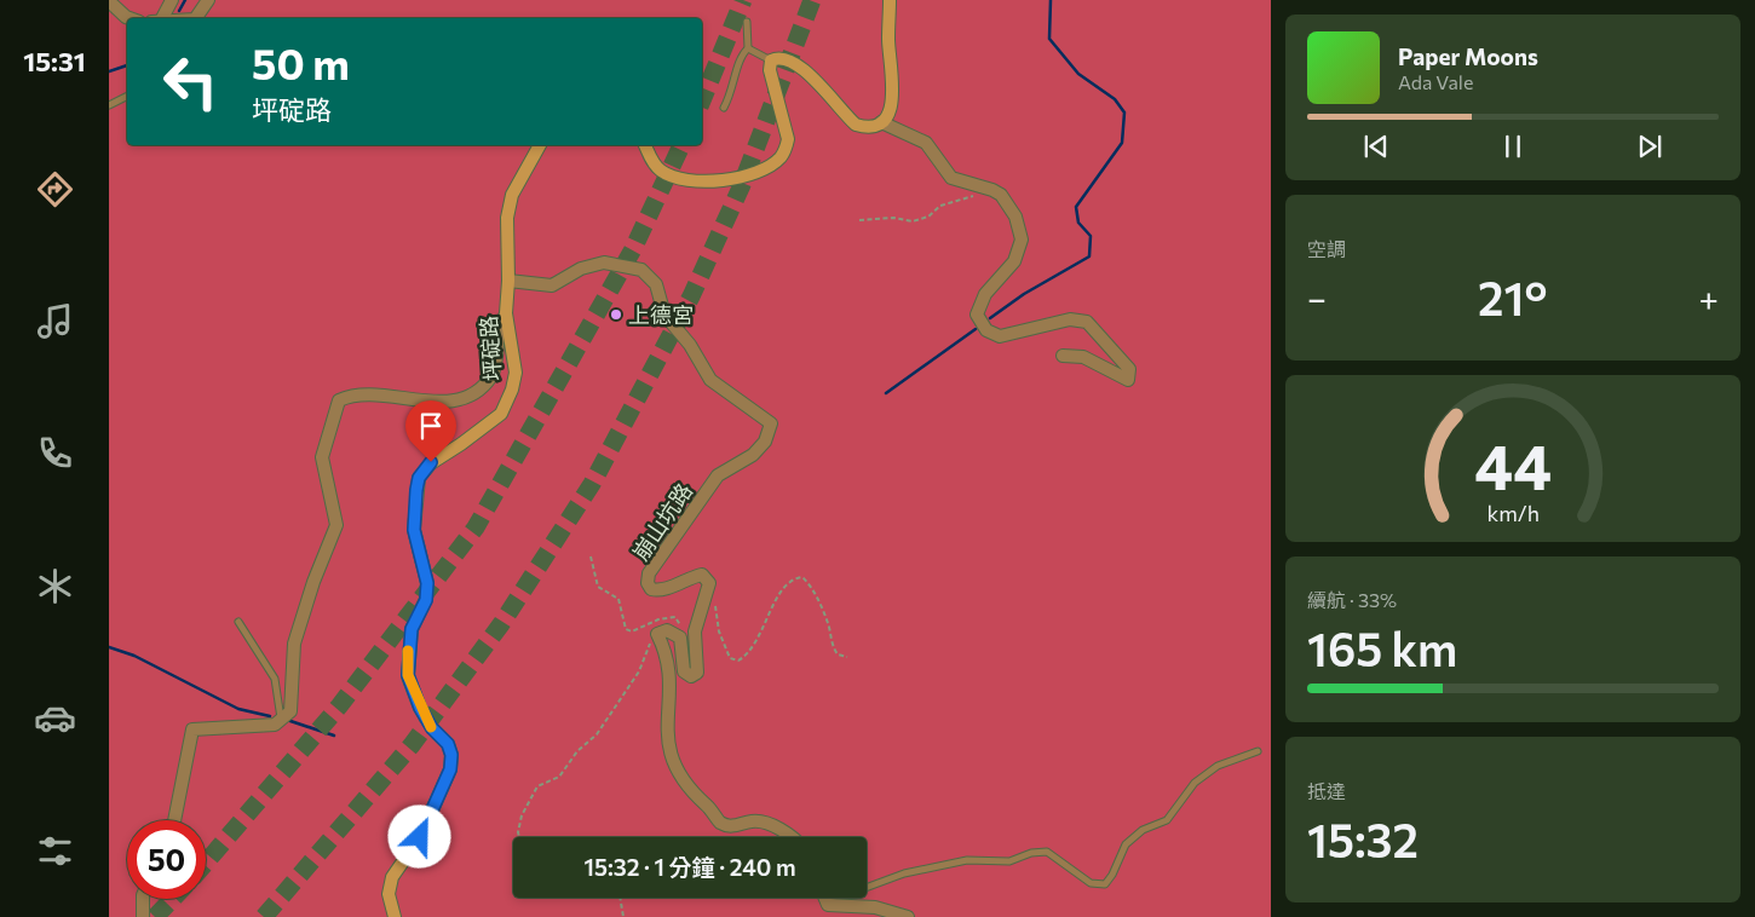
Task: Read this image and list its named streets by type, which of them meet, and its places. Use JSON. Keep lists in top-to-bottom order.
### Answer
{
  "streets": {
    "main road": ["坪碇路"],
    "street": ["崩山坑路"]
  },
  "crossings": [
    ["坪碇路", "崩山坑路"]
  ],
  "places": ["上德宮"],
  "page": {
    "tabs": "15:31",
    "turn": ["50 m", "坪碇路"],
    "song": ["Paper Moons", "Ada Vale"],
    "tile": [
      "空調",
      ["續航 · 33%", "165 km"],
      ["抵達", "15:32"]
    ],
    "heat": ["−", "21°", "+"],
    "limit": "50",
    "trip": "15:32 · 1 分鐘 · 240 m",
    "gauge": ["44", "km/h"]
  }
}
